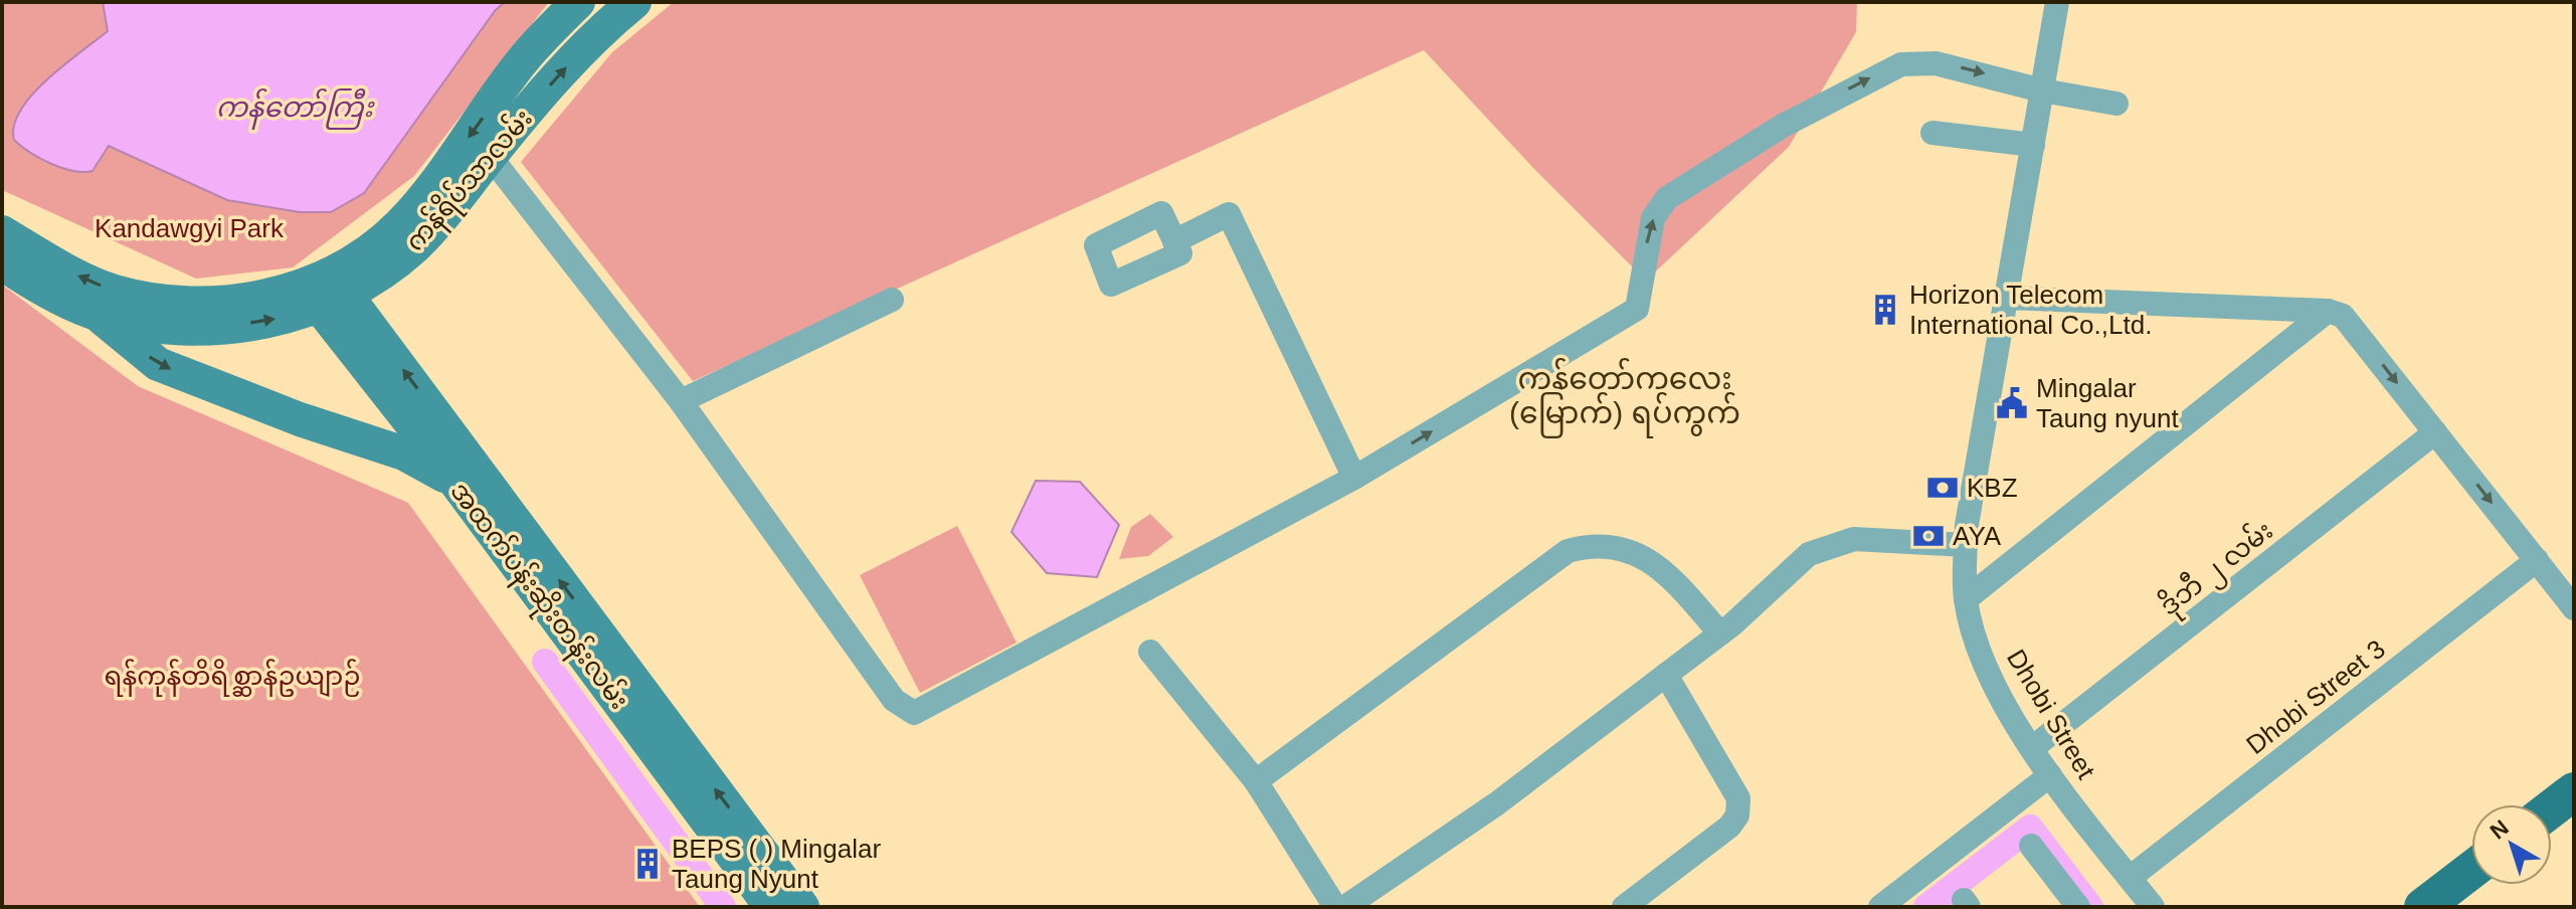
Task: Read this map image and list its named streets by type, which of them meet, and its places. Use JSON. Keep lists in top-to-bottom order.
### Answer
{
  "streets": {
    "main road": ["ကန်ရိပ်သာလမ်း", "အထက်ပန်းဆိုးတန်းလမ်း"],
    "street": ["ဒိုဘီ ၂ လမ်း", "Dhobi Street 3", "Dhobi Street"]
  },
  "crossings": [
    ["ကန်ရိပ်သာလမ်း", "အထက်ပန်းဆိုးတန်းလမ်း"],
    ["ဒိုဘီ ၂ လမ်း", "Dhobi Street"],
    ["Dhobi Street 3", "Dhobi Street"]
  ],
  "districts": ["ကန်တော်ကလေး (မြောက်) ရပ်ကွက်"],
  "water": ["ကန်တော်ကြီး"],
  "parks": ["Kandawgyi Park", "ရန်ကုန်တိရိစ္ဆာန်ဥယျာဉ်"],
  "places": {
    "building": ["Horizon Telecom International Co.,Ltd.", "BEPS ( ) Mingalar Taung Nyunt"],
    "public building": ["Mingalar Taung nyunt"],
    "bank": ["KBZ", "AYA"]
  },
  "north": "top left"
}
